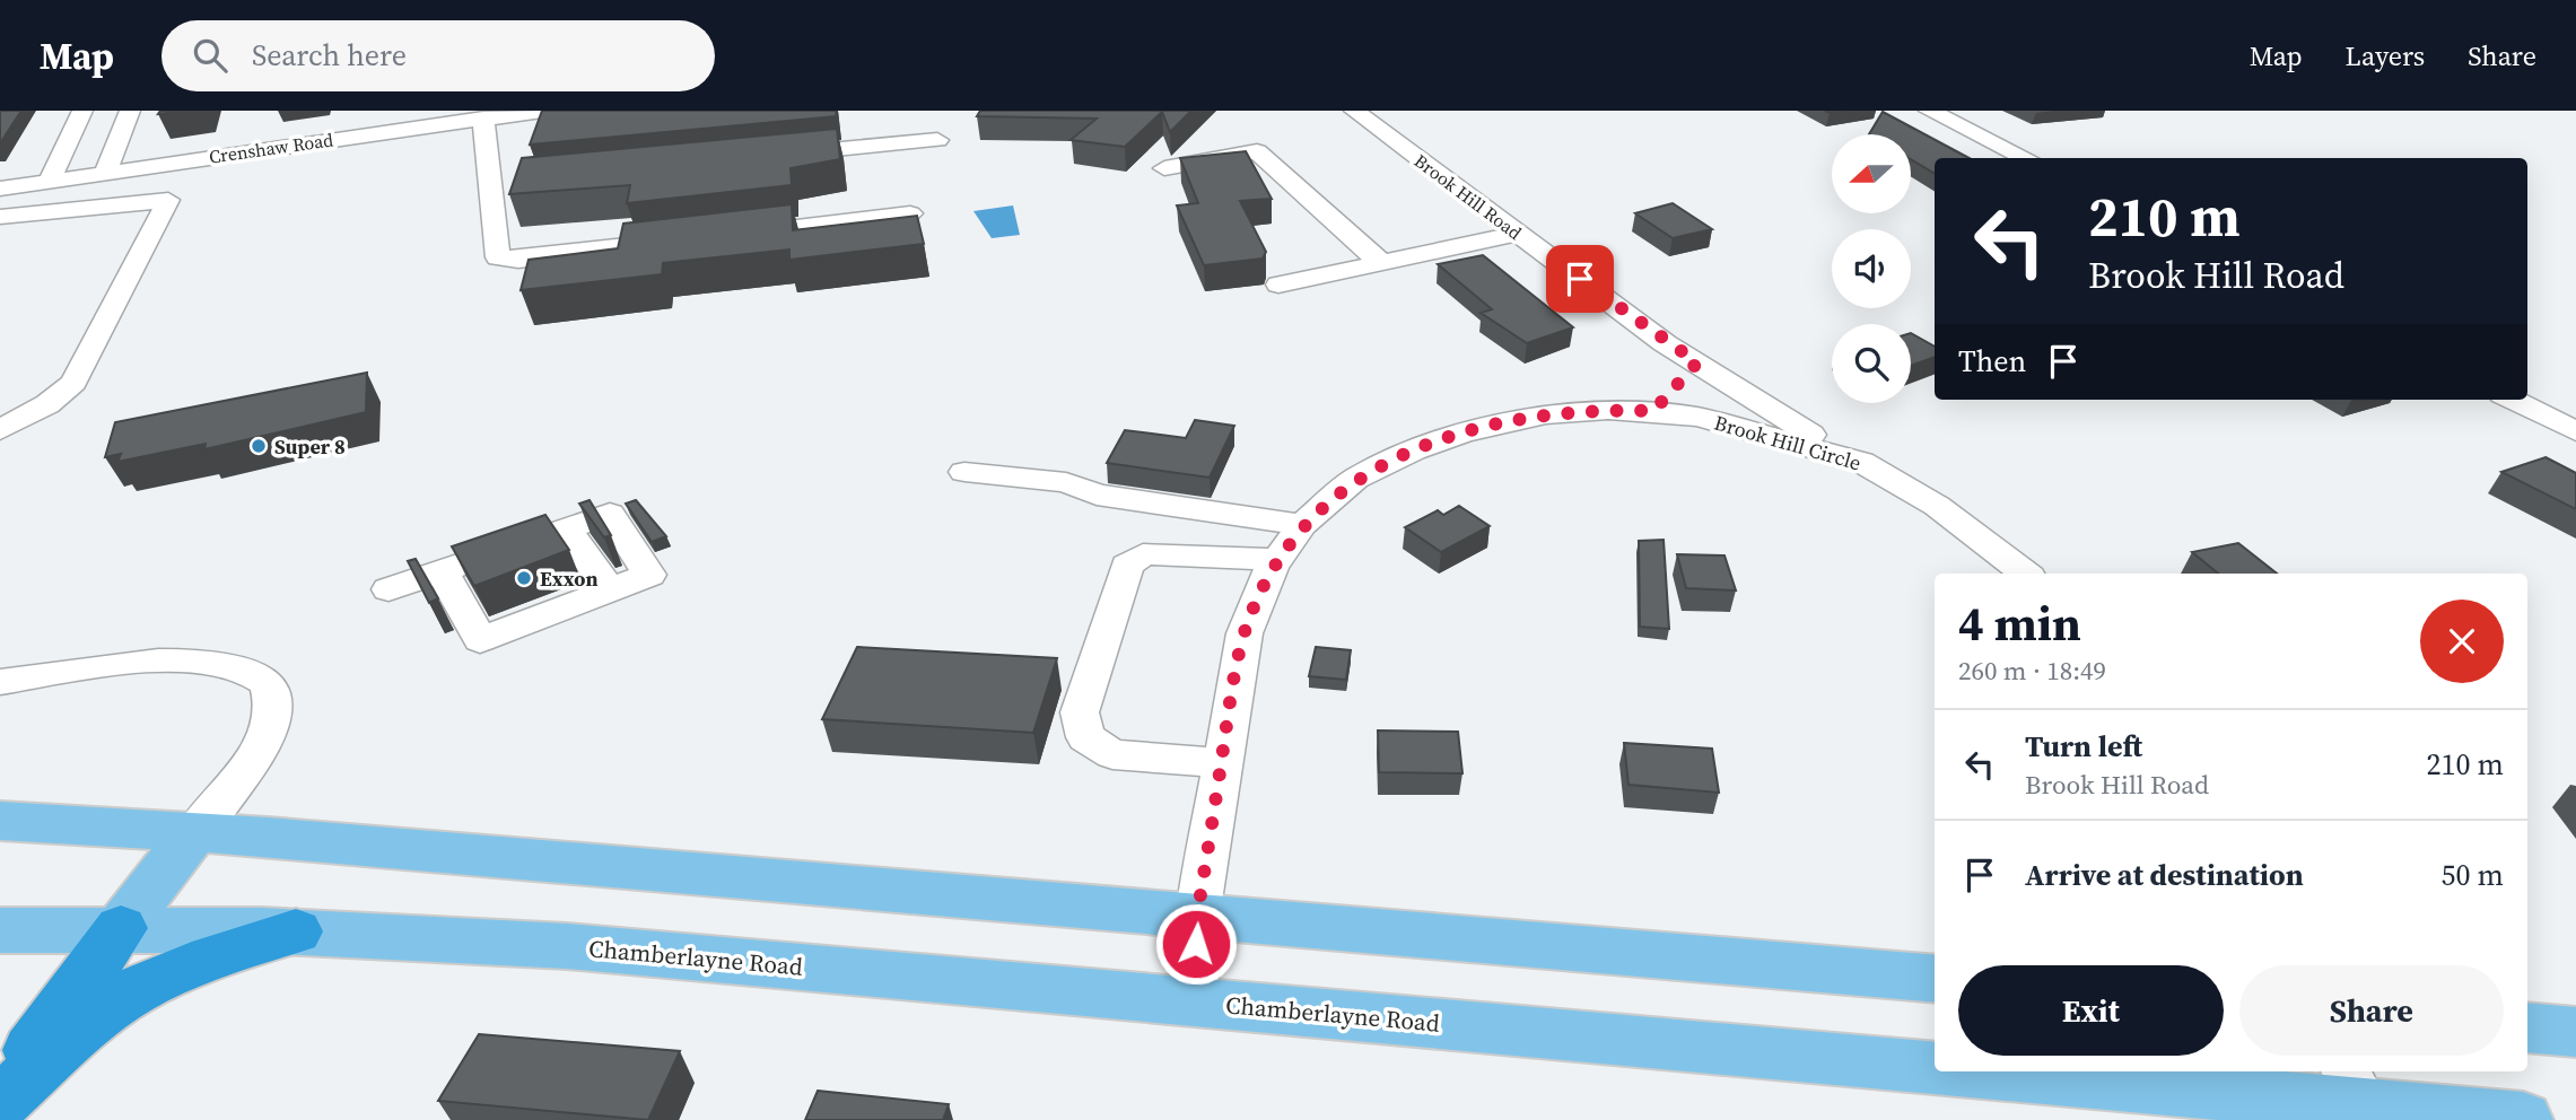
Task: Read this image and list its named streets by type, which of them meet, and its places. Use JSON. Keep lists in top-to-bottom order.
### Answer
{
  "streets": {
    "main road": ["Chamberlayne Road"],
    "street": ["Crenshaw Road", "Brook Hill Road", "Brook Hill Circle"]
  },
  "crossings": [
    ["Brook Hill Road", "Brook Hill Circle"],
    ["Brook Hill Circle", "Chamberlayne Road"]
  ],
  "places": ["Super 8", "Exxon"],
  "north": "left",
  "page": {
    "header": "Map",
    "search": "Search here",
    "nav": ["Map", "Layers", "Share"],
    "turn": ["210 m", "Brook Hill Road"],
    "then": "Then",
    "heading": ["4 min", "260 m · 18:49"],
    "list": [
      {
        "name": "Turn left",
        "note": "Brook Hill Road",
        "value": "210 m"
      },
      {
        "name": "Arrive at destination",
        "value": "50 m"
      }
    ],
    "buttons": ["Exit", "Share"]
  }
}
